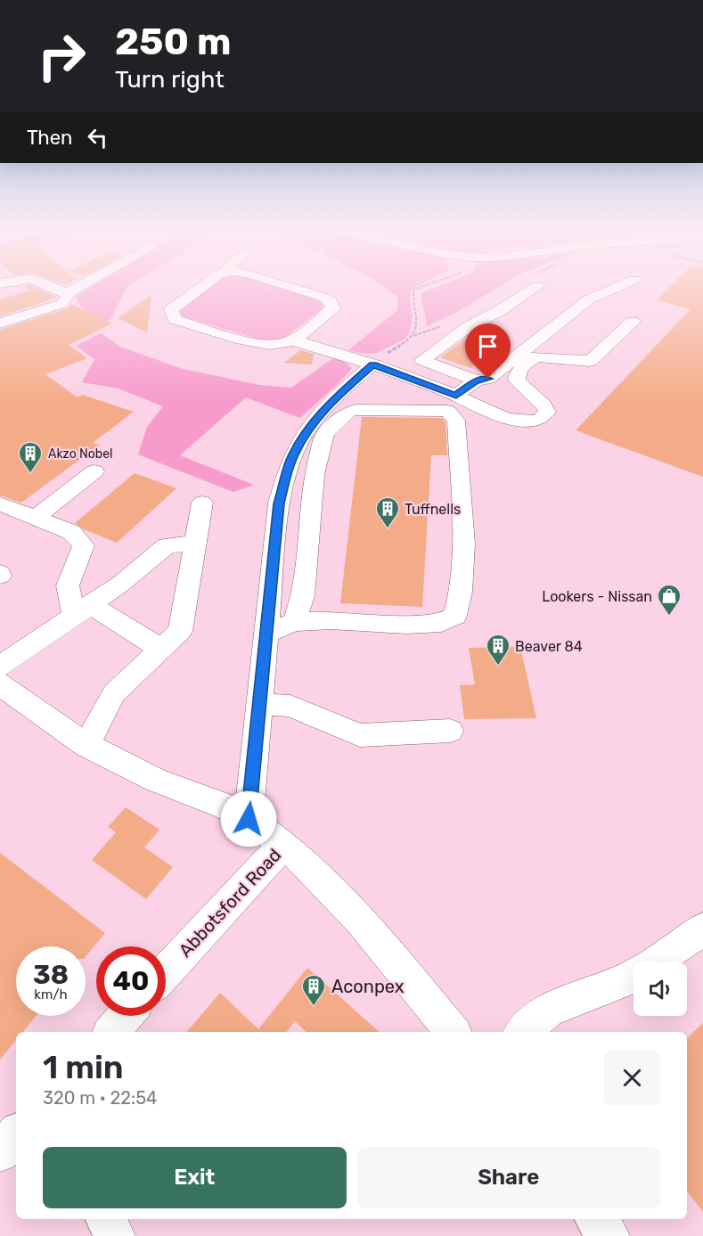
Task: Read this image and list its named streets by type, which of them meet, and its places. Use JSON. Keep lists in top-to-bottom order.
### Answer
{
  "streets": {
    "street": ["Abbotsford Road"]
  },
  "places": {
    "building": [
      "Akzo Nobel",
      "Tuffnells",
      "Beaver 84",
      "Aconpex"
    ],
    "shop": ["Lookers - Nissan"]
  },
  "page": {
    "turn": ["250 m", "Turn right"],
    "then": "Then",
    "speed": "38 km/h",
    "limit": "40",
    "heading": ["1 min", "320 m · 22:54"],
    "buttons": ["Exit", "Share"]
  }
}
